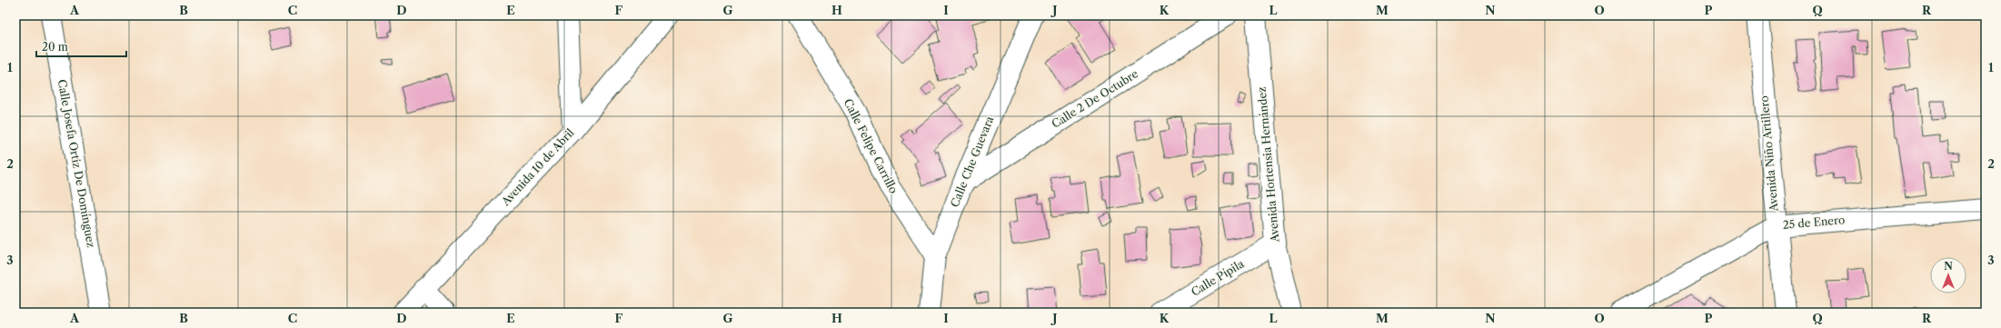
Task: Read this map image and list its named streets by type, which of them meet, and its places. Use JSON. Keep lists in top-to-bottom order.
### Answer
{
  "streets": {
    "street": [
      "Calle 2 De Octubre",
      "Calle Felipe Carrillo",
      "Avenida Niño Artillero",
      "Calle Che Guevara",
      "Calle Josefa Ortiz De Domínguez",
      "Avenida Hortensia Hernández",
      "Avenida 10 de Abril",
      "25 de Enero",
      "Calle Pípila"
    ]
  },
  "crossings": [
    ["Calle 2 De Octubre", "Calle Che Guevara"],
    ["Calle Felipe Carrillo", "Calle Che Guevara"],
    ["Avenida Niño Artillero", "25 de Enero"],
    ["Avenida Hortensia Hernández", "Calle Pípila"]
  ],
  "scale_bar": "20 m",
  "north": "top",
  "grid": {
    "columns": [
      "A",
      "B",
      "C",
      "D",
      "E",
      "F",
      "G",
      "H",
      "I",
      "J",
      "K",
      "L",
      "M",
      "N",
      "O",
      "P",
      "Q",
      "R"
    ],
    "rows": ["1", "2", "3"]
  }
}
